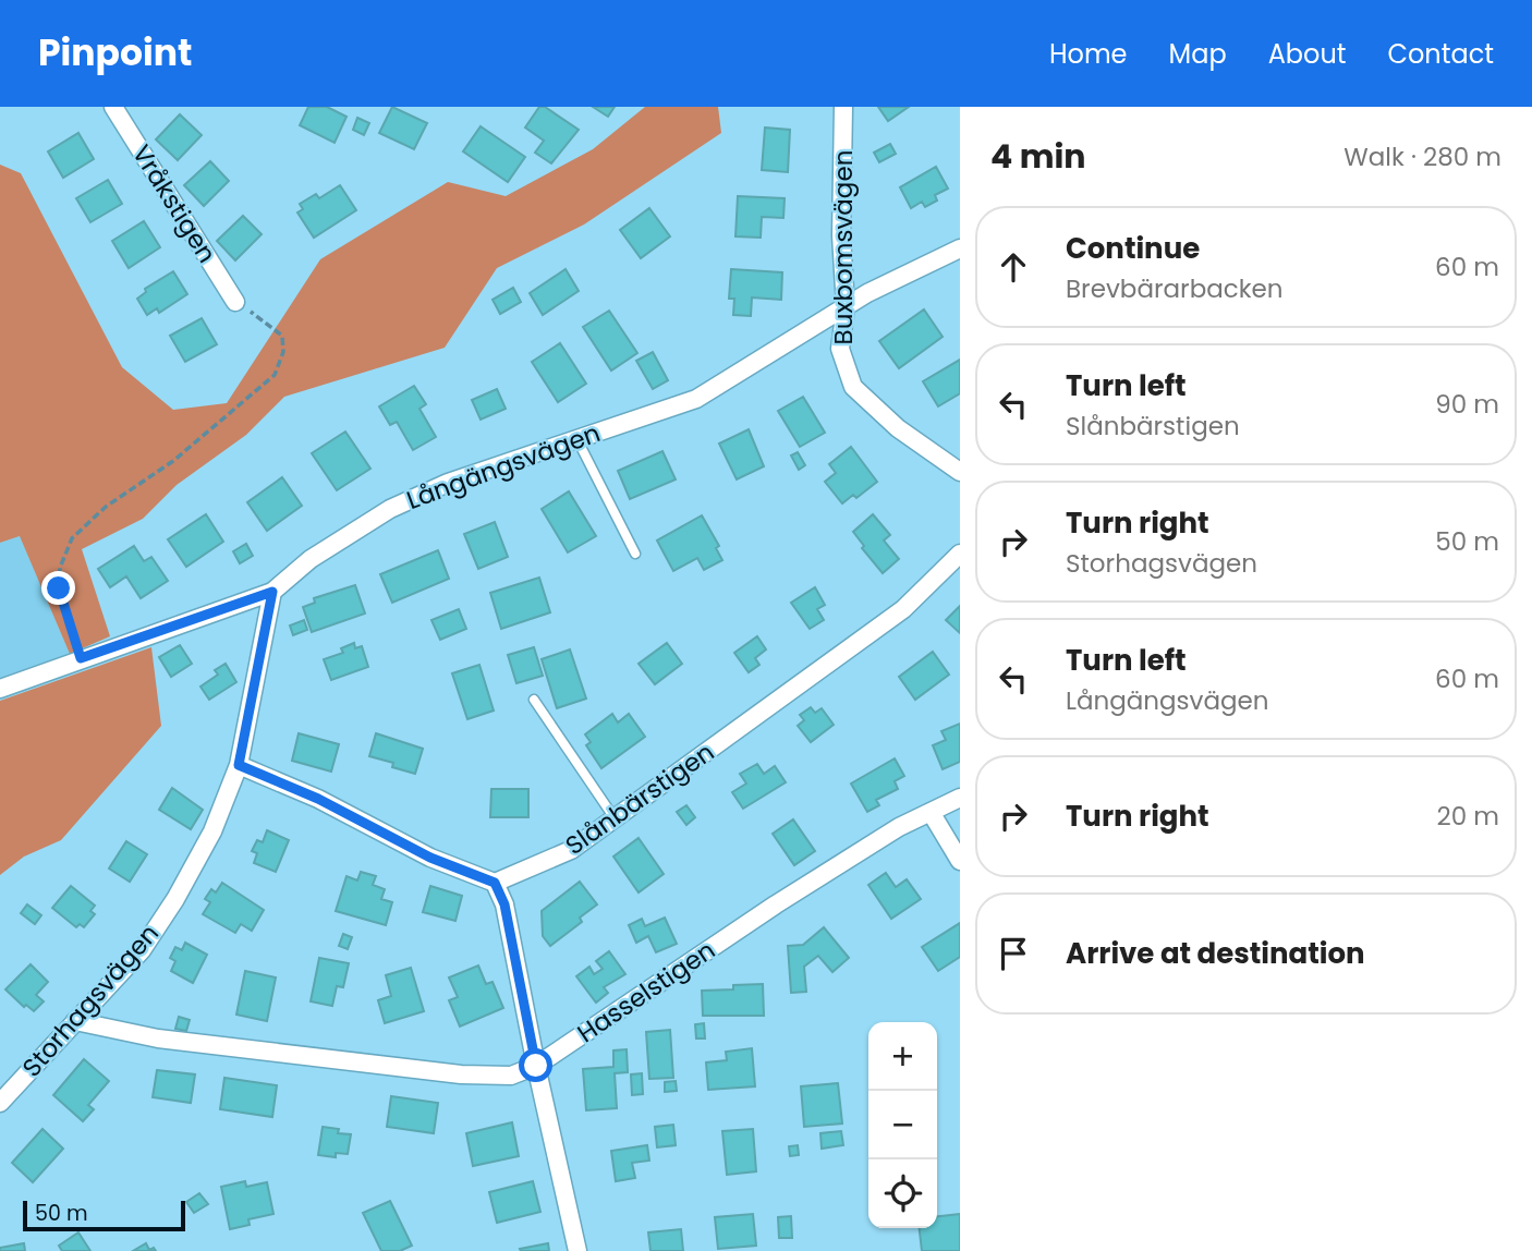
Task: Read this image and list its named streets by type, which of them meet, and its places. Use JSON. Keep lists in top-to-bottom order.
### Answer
{
  "streets": {
    "street": [
      "Vråkstigen",
      "Buxbomsvägen",
      "Långängsvägen",
      "Slånbärstigen",
      "Hasselstigen",
      "Storhagsvägen"
    ]
  },
  "crossings": [
    ["Buxbomsvägen", "Långängsvägen"],
    ["Långängsvägen", "Storhagsvägen"],
    ["Hasselstigen", "Storhagsvägen"]
  ],
  "scale_bar": "50 m",
  "page": {
    "header": "Pinpoint",
    "nav": [
      "Home",
      "Map",
      "About",
      "Contact"
    ],
    "heading": ["4 min", "Walk · 280 m"],
    "list": [
      ["Continue", "Brevbärarbacken", "60 m"],
      ["Turn left", "Slånbärstigen", "90 m"],
      ["Turn right", "Storhagsvägen", "50 m"],
      ["Turn left", "Långängsvägen", "60 m"],
      ["Turn right", "20 m"],
      "Arrive at destination"
    ],
    "map_buttons": ["+", "−"],
    "scale": "50 m"
  }
}
